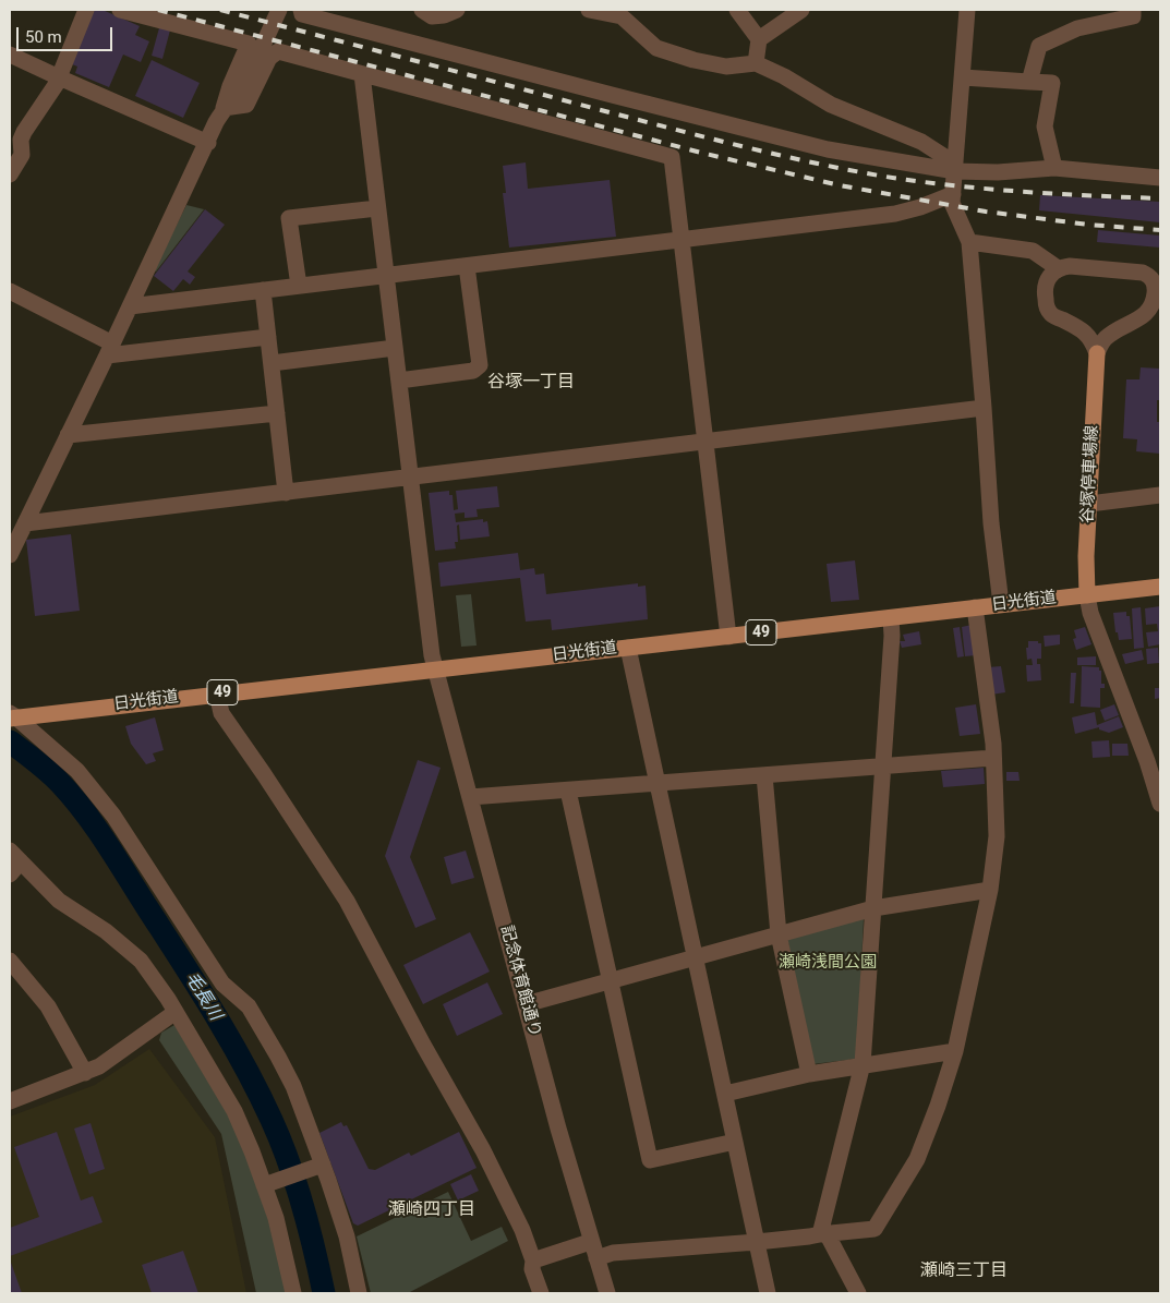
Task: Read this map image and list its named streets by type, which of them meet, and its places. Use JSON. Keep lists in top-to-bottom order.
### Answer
{
  "streets": {
    "main road": ["谷塚停車場線", "日光街道", "49"],
    "street": ["記念体育館通り"]
  },
  "crossings": [
    ["谷塚停車場線", "日光街道"],
    ["日光街道", "記念体育館通り"]
  ],
  "districts": ["谷塚一丁目", "瀬崎四丁目", "瀬崎三丁目"],
  "water": ["毛長川"],
  "parks": ["瀬崎浅間公園"],
  "scale_bar": "50 m"
}
